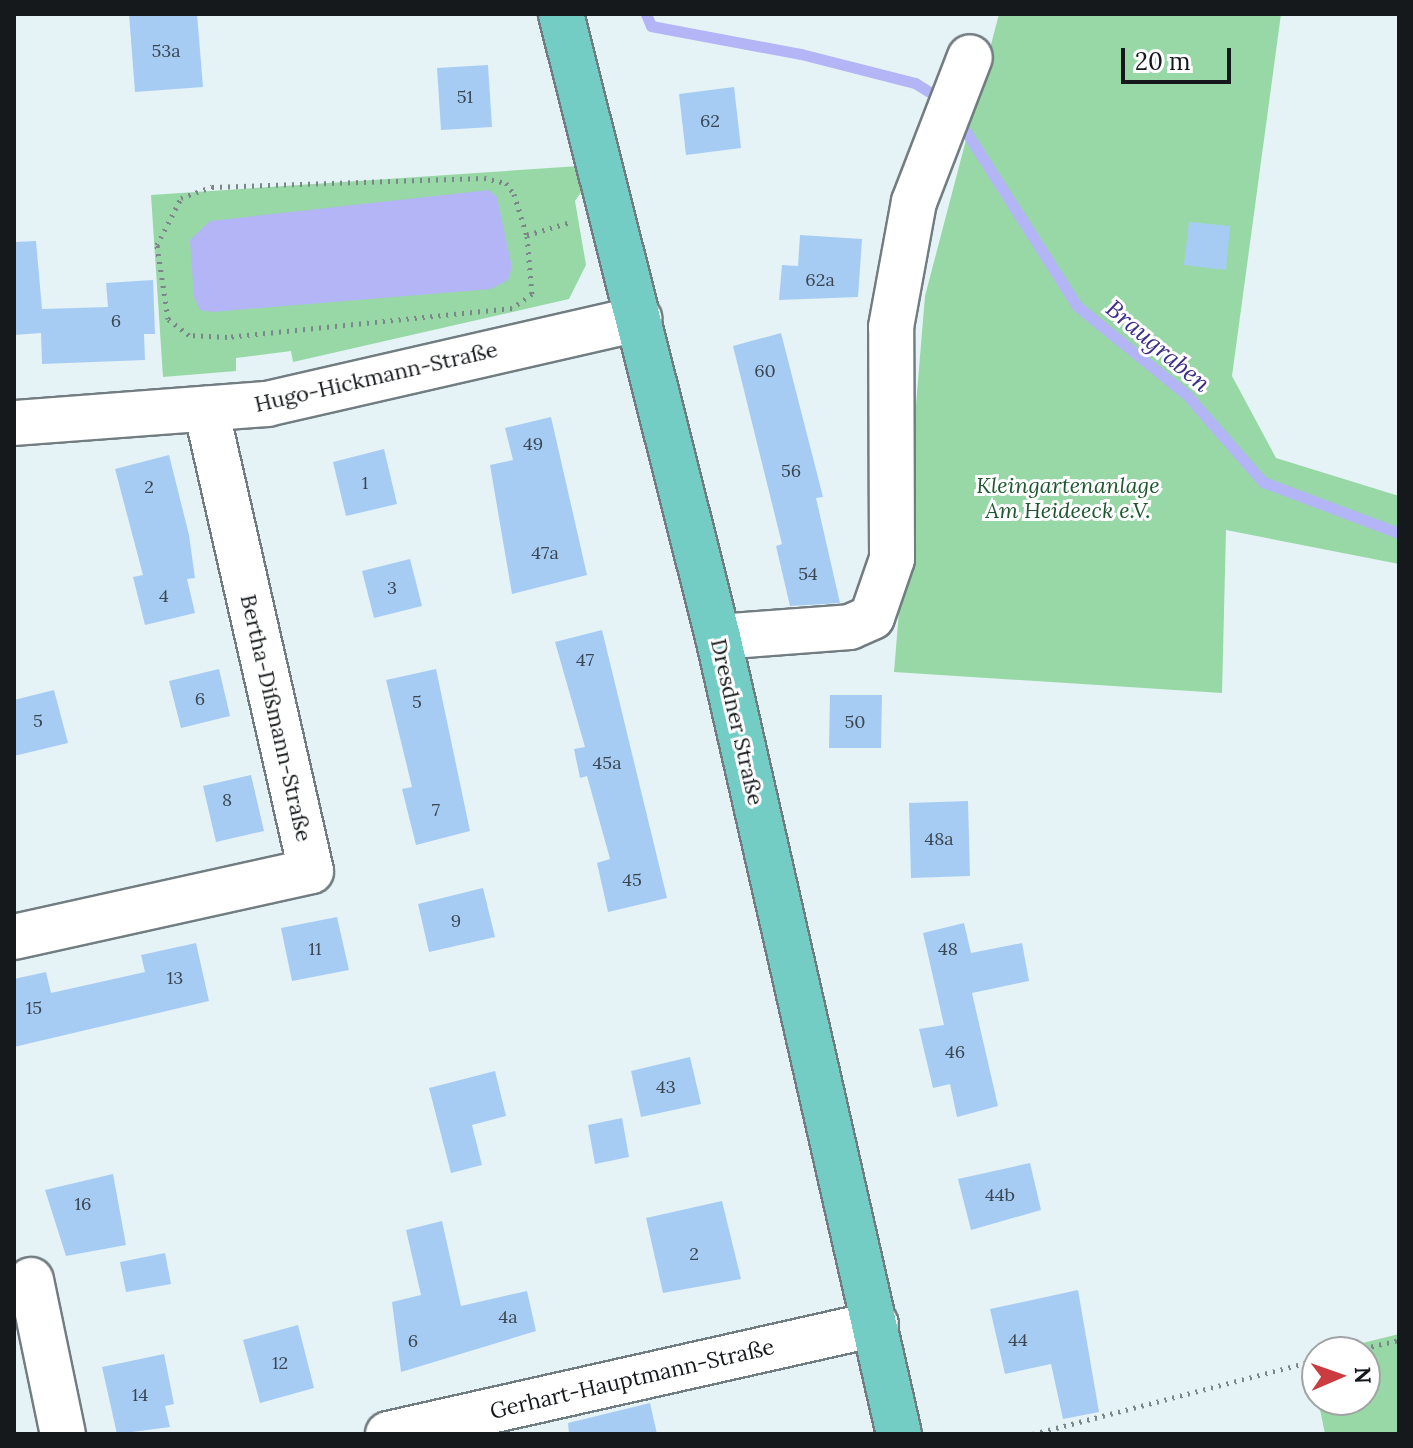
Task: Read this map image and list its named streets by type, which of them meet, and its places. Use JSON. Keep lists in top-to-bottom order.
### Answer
{
  "streets": {
    "main road": ["Dresdner Straße"],
    "street": ["Hugo-Hickmann-Straße", "Bertha-Dißmann-Straße", "Gerhart-Hauptmann-Straße"]
  },
  "crossings": [
    ["Hugo-Hickmann-Straße", "Bertha-Dißmann-Straße"],
    ["Hugo-Hickmann-Straße", "Dresdner Straße"],
    ["Dresdner Straße", "Gerhart-Hauptmann-Straße"]
  ],
  "water": ["Braugraben"],
  "parks": ["Kleingartenanlage Am Heideeck e.V."],
  "house_numbers": [
    "53a",
    "51",
    "62",
    "62a",
    "6",
    "60",
    "49",
    "56",
    "1",
    "2",
    "47a",
    "54",
    "3",
    "4",
    "47",
    "6",
    "5",
    "5",
    "50",
    "45a",
    "8",
    "7",
    "48a",
    "45",
    "9",
    "11",
    "48",
    "13",
    "15",
    "46",
    "43",
    "44b",
    "16",
    "2",
    "4a",
    "44",
    "6",
    "12",
    "14"
  ],
  "scale_bar": "20 m",
  "north": "right"
}
